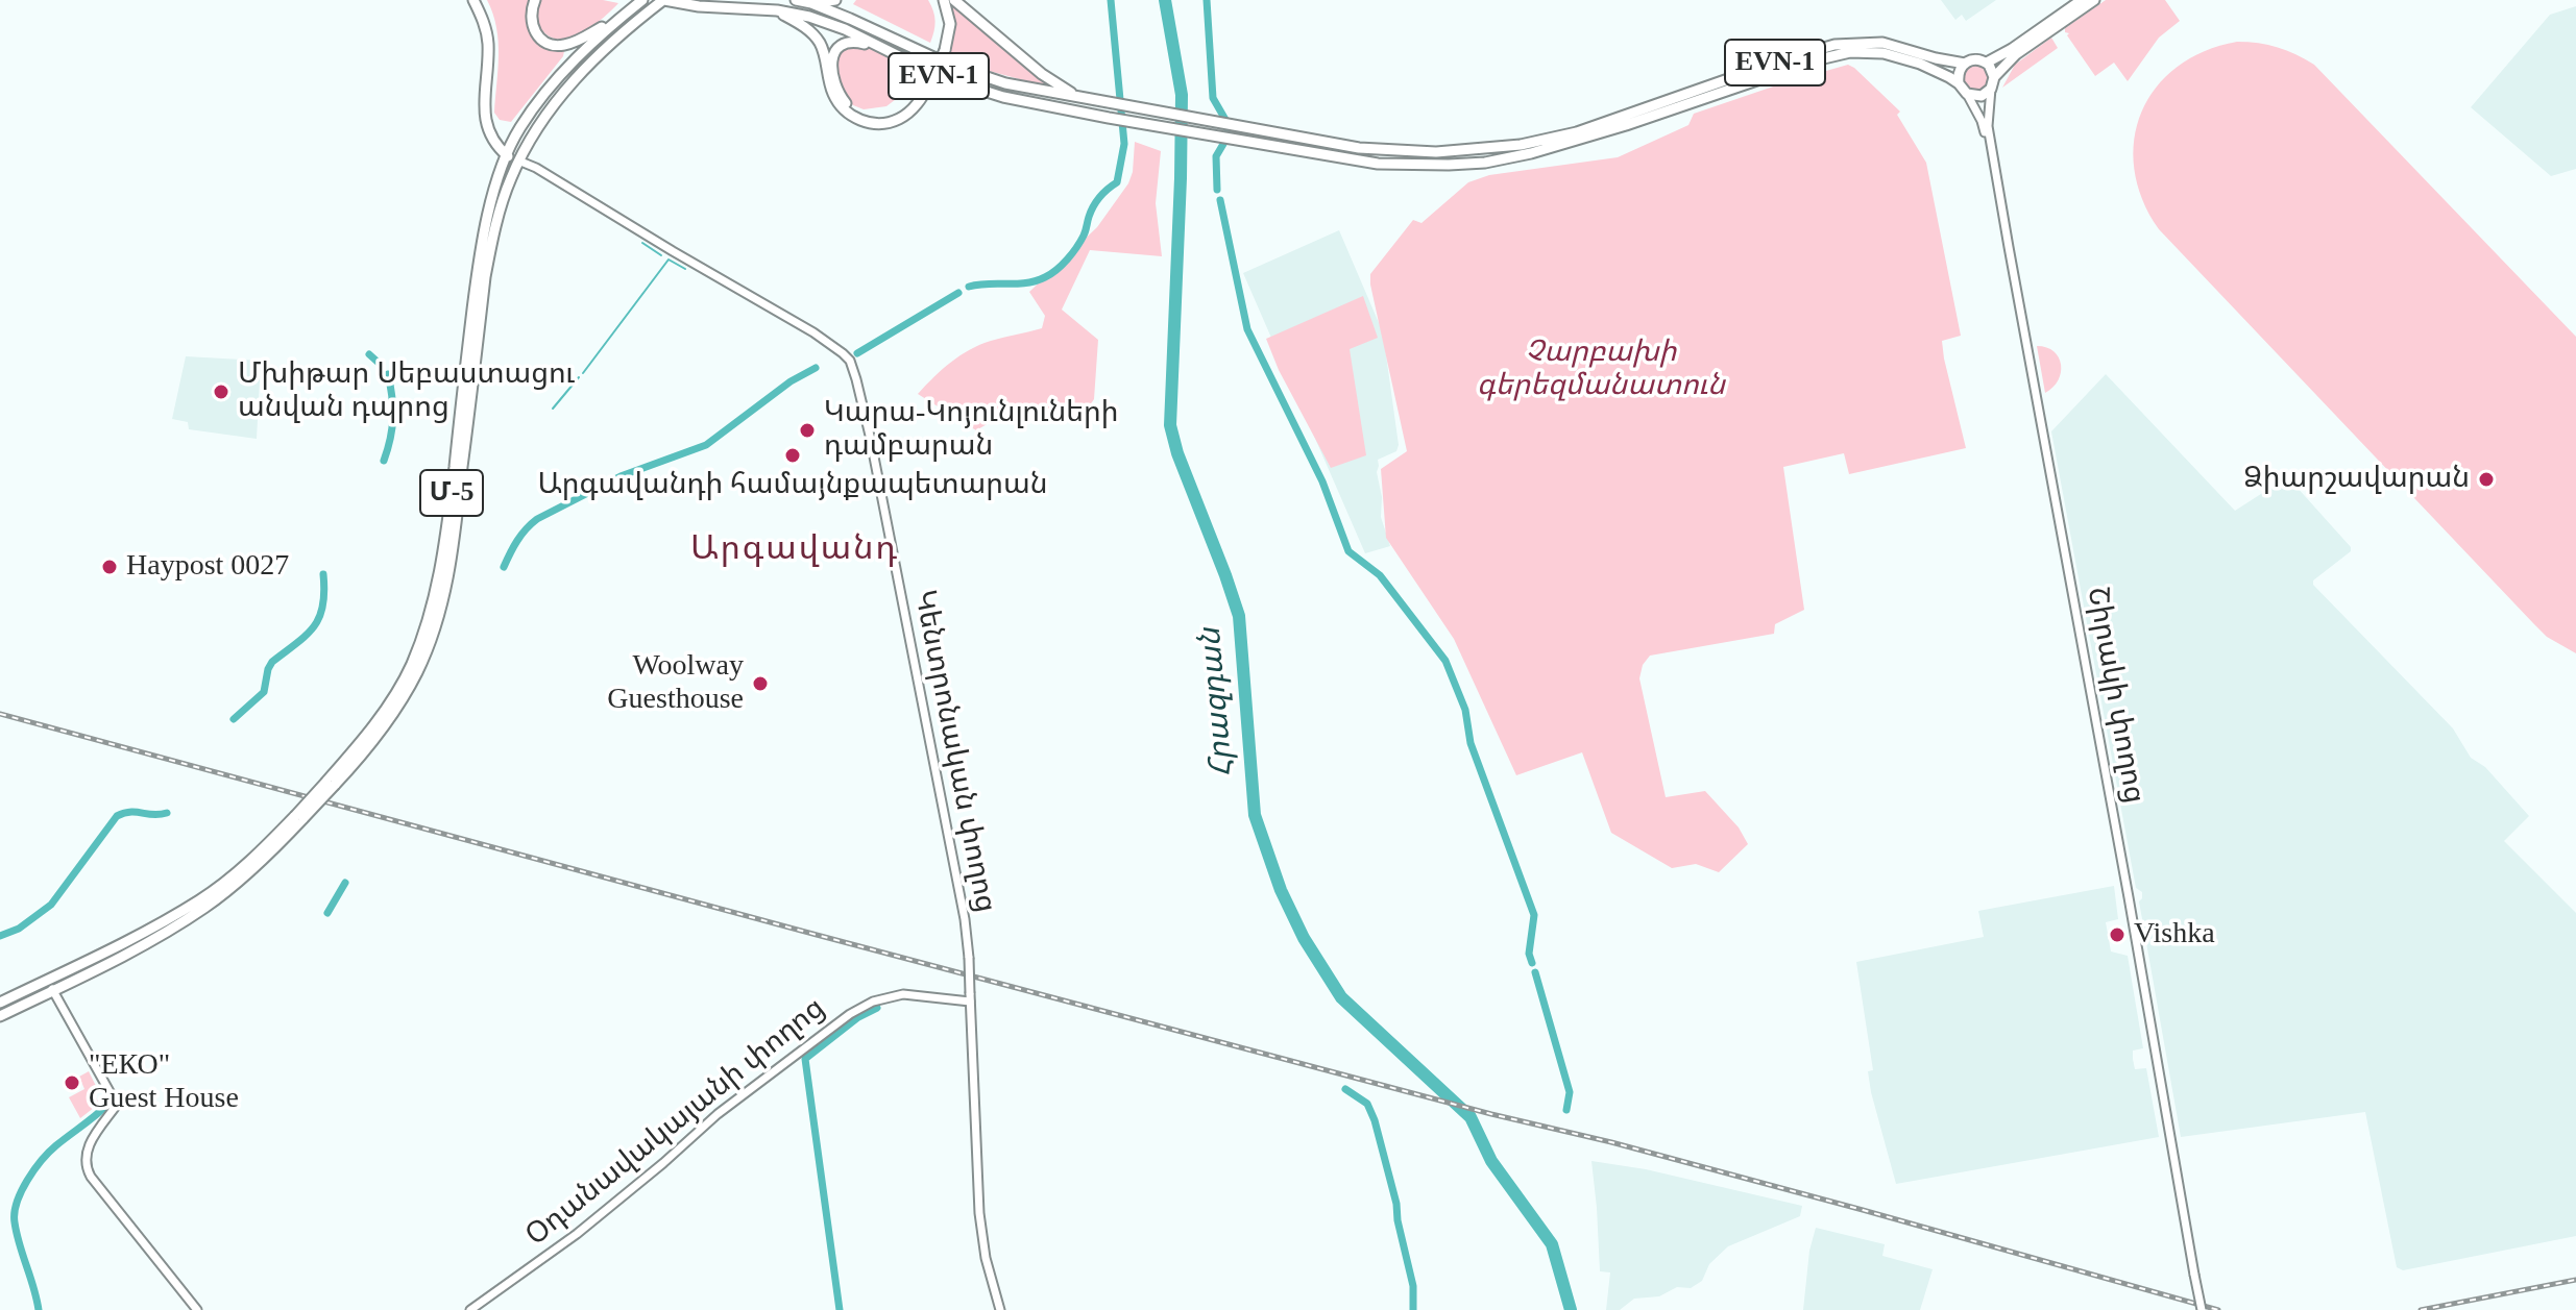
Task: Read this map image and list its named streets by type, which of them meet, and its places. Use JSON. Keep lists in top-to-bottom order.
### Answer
{
  "streets": {
    "highway": ["EVN-1", "Մ-5", "Շիրակի փողոց"],
    "main road": ["Կենտրոնական փողոց", "Օդանավակայանի փողոց"]
  },
  "crossings": [
    ["EVN-1", "Մ-5"],
    ["EVN-1", "Շիրակի փողոց"],
    ["Մ-5", "Կենտրոնական փողոց"],
    ["Կենտրոնական փողոց", "Օդանավակայանի փողոց"]
  ],
  "districts": ["Արգավանդ"],
  "water": ["Հրազդան"],
  "parks": ["Չարբախի գերեզմանատուն"],
  "places": [
    "Մխիթար Սեբաստացու անվան դպրոց",
    "Կարա-Կոյունլուների դամբարան",
    "Արգավանդի համայնքապետարան",
    "Ձիարշավարան",
    "Haypost 0027",
    "Woolway Guesthouse",
    "Vishka",
    "\"ЕКО\" Guest House"
  ]
}
